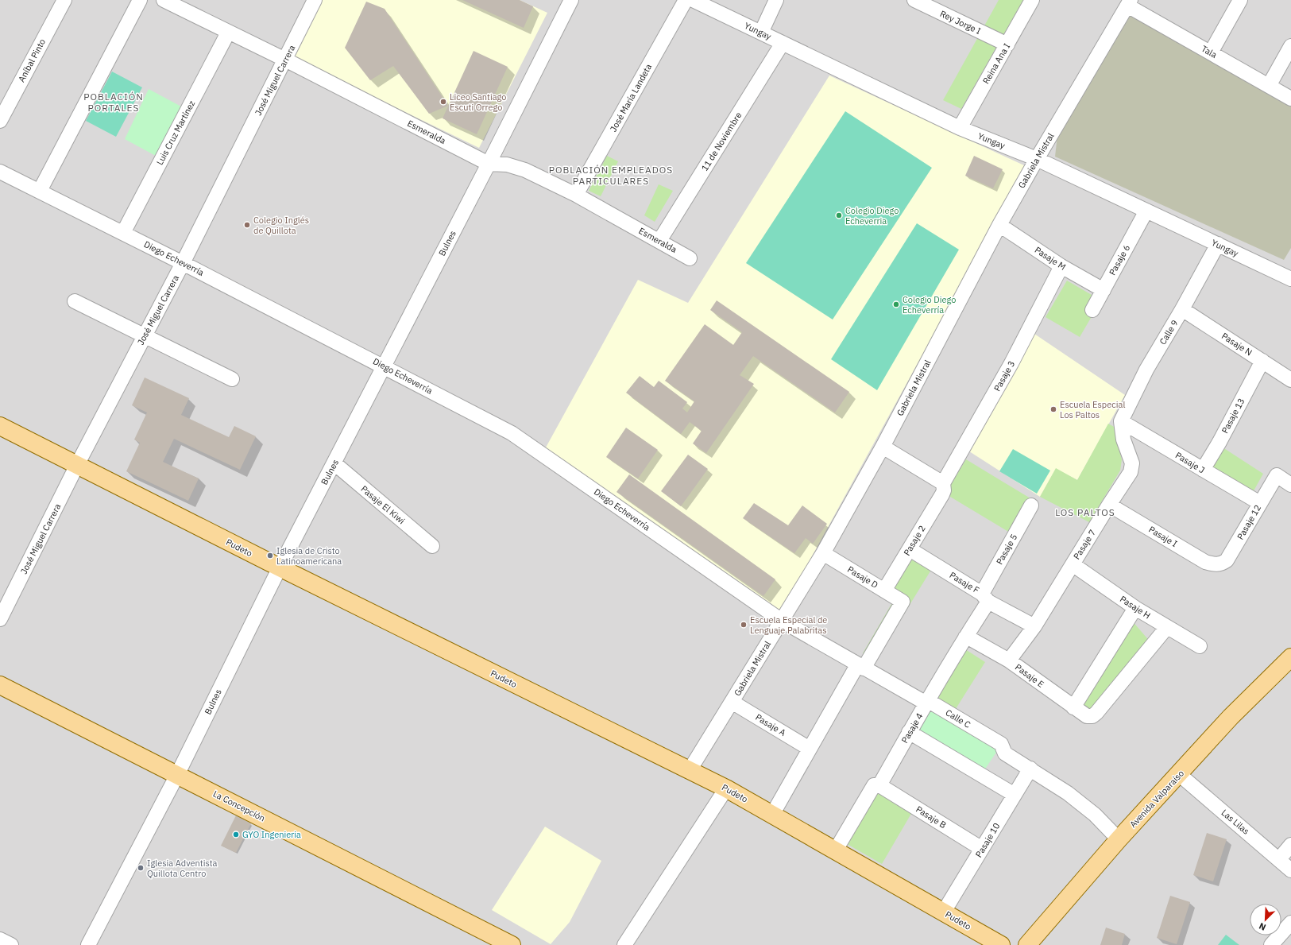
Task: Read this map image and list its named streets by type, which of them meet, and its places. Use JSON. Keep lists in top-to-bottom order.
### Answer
{
  "streets": {
    "main road": ["Pudeto", "Avenida Valparaíso", "La Concepción"],
    "street": [
      "Rey Jorge I",
      "Yungay",
      "Tala",
      "Aníbal Pinto",
      "Reina Ana I",
      "José Miguel Carrera",
      "José María Landeta",
      "Esmeralda",
      "Luis Cruz Martínez",
      "11 de Noviembre",
      "Gabriela Mistral",
      "Bulnes",
      "Diego Echeverría",
      "Pasaje M",
      "Pasaje 6",
      "Calle 9",
      "Pasaje N",
      "Pasaje 3",
      "Pasaje 13",
      "Pasaje J",
      "Pasaje El Kiwi",
      "Pasaje 12",
      "Pasaje I",
      "Pasaje 2",
      "Pasaje 7",
      "Pasaje 5",
      "Pasaje D",
      "Pasaje F",
      "Pasaje H",
      "Pasaje E",
      "Calle C",
      "Pasaje A",
      "Pasaje 4",
      "Pasaje B",
      "Las Lilas",
      "Pasaje 10"
    ]
  },
  "crossings": [
    ["Rey Jorge I", "Reina Ana I"],
    ["Yungay", "Reina Ana I"],
    ["Yungay", "11 de Noviembre"],
    ["Yungay", "Gabriela Mistral"],
    ["Yungay", "Pasaje 6"],
    ["Yungay", "Calle 9"],
    ["Tala", "Gabriela Mistral"],
    ["José Miguel Carrera", "Esmeralda"],
    ["José Miguel Carrera", "Diego Echeverría"],
    ["José Miguel Carrera", "Pudeto"],
    ["José María Landeta", "Esmeralda"],
    ["Esmeralda", "Luis Cruz Martínez"],
    ["Esmeralda", "11 de Noviembre"],
    ["Esmeralda", "Bulnes"],
    ["Luis Cruz Martínez", "Diego Echeverría"],
    ["Gabriela Mistral", "Diego Echeverría"],
    ["Gabriela Mistral", "Pasaje M"],
    ["Gabriela Mistral", "Pudeto"],
    ["Gabriela Mistral", "Pasaje D"],
    ["Gabriela Mistral", "Calle C"],
    ["Gabriela Mistral", "Pasaje A"],
    ["Bulnes", "Diego Echeverría"],
    ["Bulnes", "Pasaje El Kiwi"],
    ["Bulnes", "Pudeto"],
    ["Bulnes", "La Concepción"],
    ["Diego Echeverría", "Calle C"],
    ["Pasaje M", "Pasaje 6"],
    ["Pasaje M", "Pasaje 3"],
    ["Calle 9", "Pasaje N"],
    ["Calle 9", "Pasaje J"],
    ["Calle 9", "Pasaje 7"],
    ["Pasaje N", "Pasaje 13"],
    ["Pasaje 3", "Pasaje 2"],
    ["Pasaje 13", "Pasaje J"],
    ["Pasaje J", "Pasaje 12"],
    ["Pasaje J", "Pasaje 7"],
    ["Pasaje 12", "Pasaje I"],
    ["Pasaje I", "Pasaje 7"],
    ["Pasaje 2", "Pasaje D"],
    ["Pasaje 2", "Pasaje F"],
    ["Pasaje 7", "Pasaje F"],
    ["Pasaje 7", "Pasaje H"],
    ["Pasaje 7", "Pasaje E"],
    ["Pudeto", "Pasaje 4"],
    ["Pudeto", "Pasaje 10"],
    ["Pasaje 5", "Pasaje F"],
    ["Pasaje 5", "Pasaje 4"],
    ["Pasaje D", "Calle C"],
    ["Pasaje F", "Pasaje 4"],
    ["Pasaje H", "Pasaje E"],
    ["Pasaje E", "Pasaje 4"],
    ["Calle C", "Pasaje 4"],
    ["Calle C", "Avenida Valparaíso"],
    ["Calle C", "Pasaje 10"],
    ["Pasaje 4", "Pasaje B"],
    ["Avenida Valparaíso", "Las Lilas"],
    ["Pasaje B", "Pasaje 10"]
  ],
  "districts": ["POBLACIÓN PORTALES", "POBLACIÓN EMPLEADOS PARTICULARES", "LOS PALTOS"],
  "places": [
    "Liceo Santiago Escuti Orrego",
    "Colegio Diego Echeverria",
    "Colegio Inglés de Quillota",
    "Colegio Diego Echeverría",
    "Escuela Especial Los Paltos",
    "Iglesia de Cristo Latinoamericana",
    "Escuela Especial de Lenguaje Palabritas",
    "GYO Ingenieria",
    "Iglesia Adventista Quillota Centro"
  ],
  "north": "bottom left"
}
